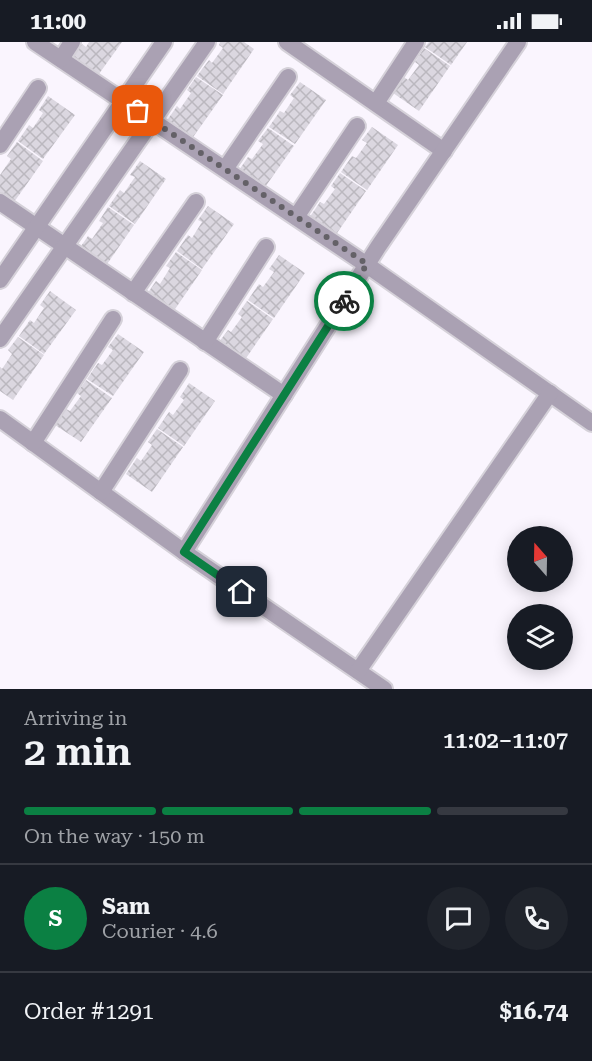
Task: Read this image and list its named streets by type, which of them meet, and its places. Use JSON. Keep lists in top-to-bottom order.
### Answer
{
  "north": "top",
  "page": {
    "status": "11:00",
    "heading": ["2 min", "Arriving in", "11:02–11:07"],
    "panel": [
      "Sam",
      "Courier · 4.6",
      "Order #1291",
      "$16.74"
    ],
    "bar": "On the way · 150 m",
    "round": "S"
  }
}
